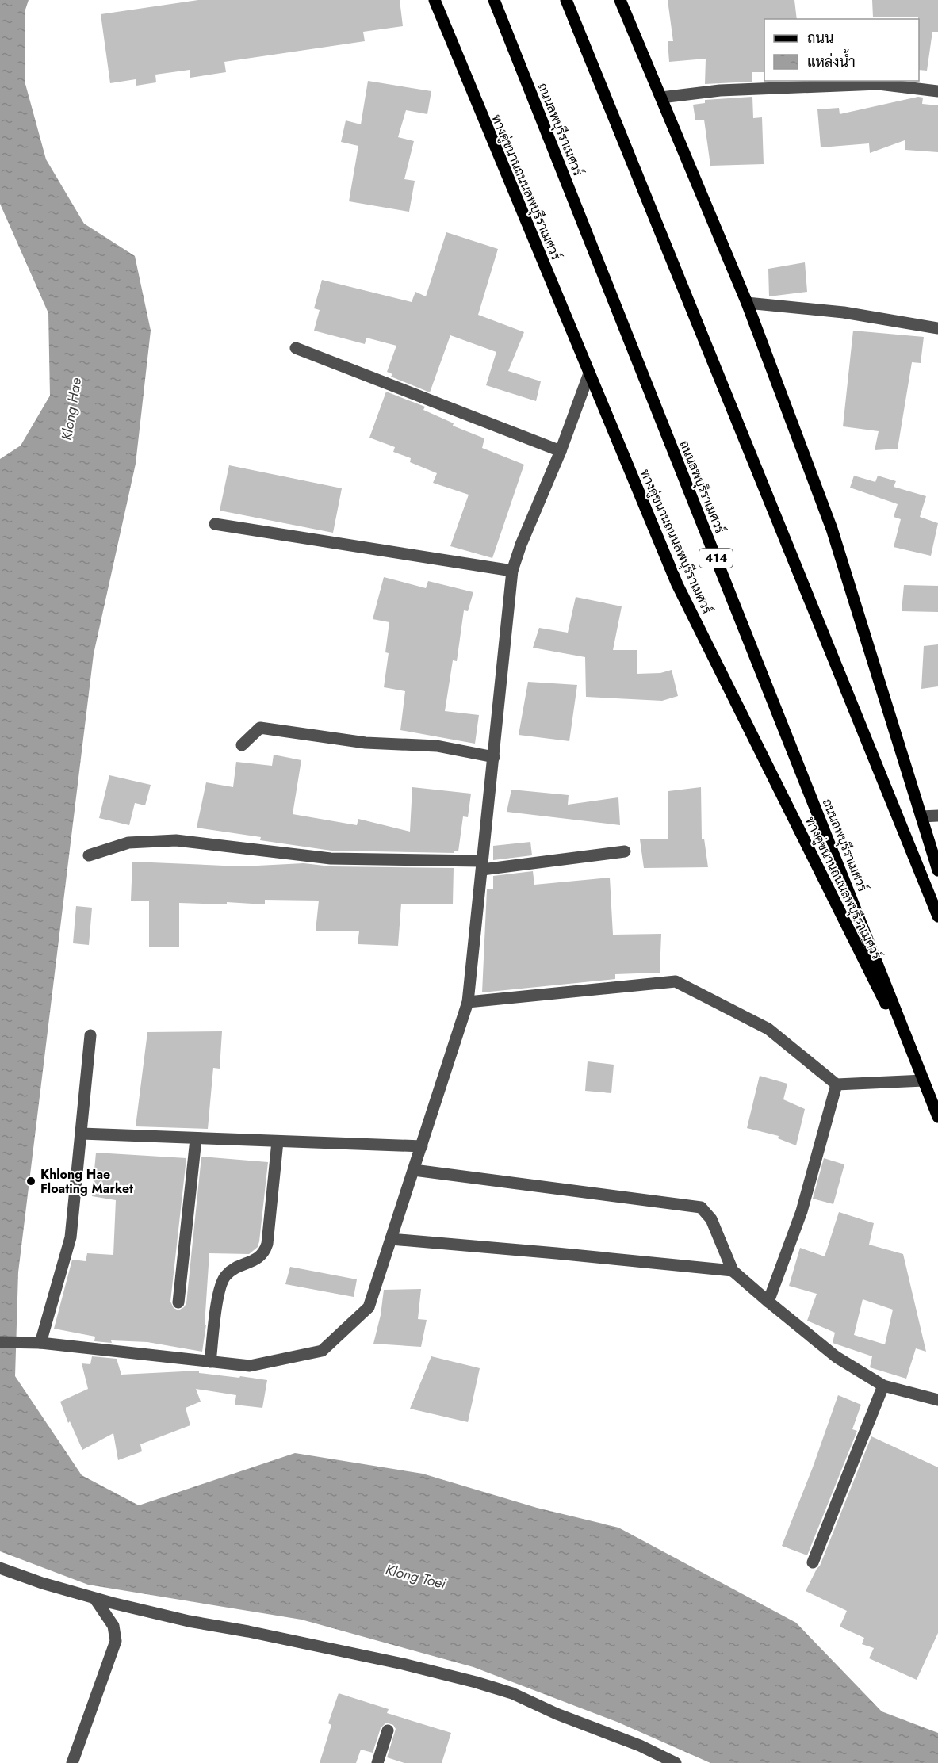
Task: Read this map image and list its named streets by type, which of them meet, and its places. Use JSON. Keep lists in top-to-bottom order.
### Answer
{
  "streets": {
    "main road": ["ถนนลพบุรีราเมศวร์", "ทางคู่ขนานถนนลพบุรีราเมศวร์", "414"]
  },
  "crossings": [
    ["ถนนลพบุรีราเมศวร์", "ทางคู่ขนานถนนลพบุรีราเมศวร์"]
  ],
  "water": ["Klong Hae", "Klong Toei"],
  "places": ["Khlong Hae Floating Market"],
  "legend": ["ถนน", "แหล่งน้ำ"]
}
